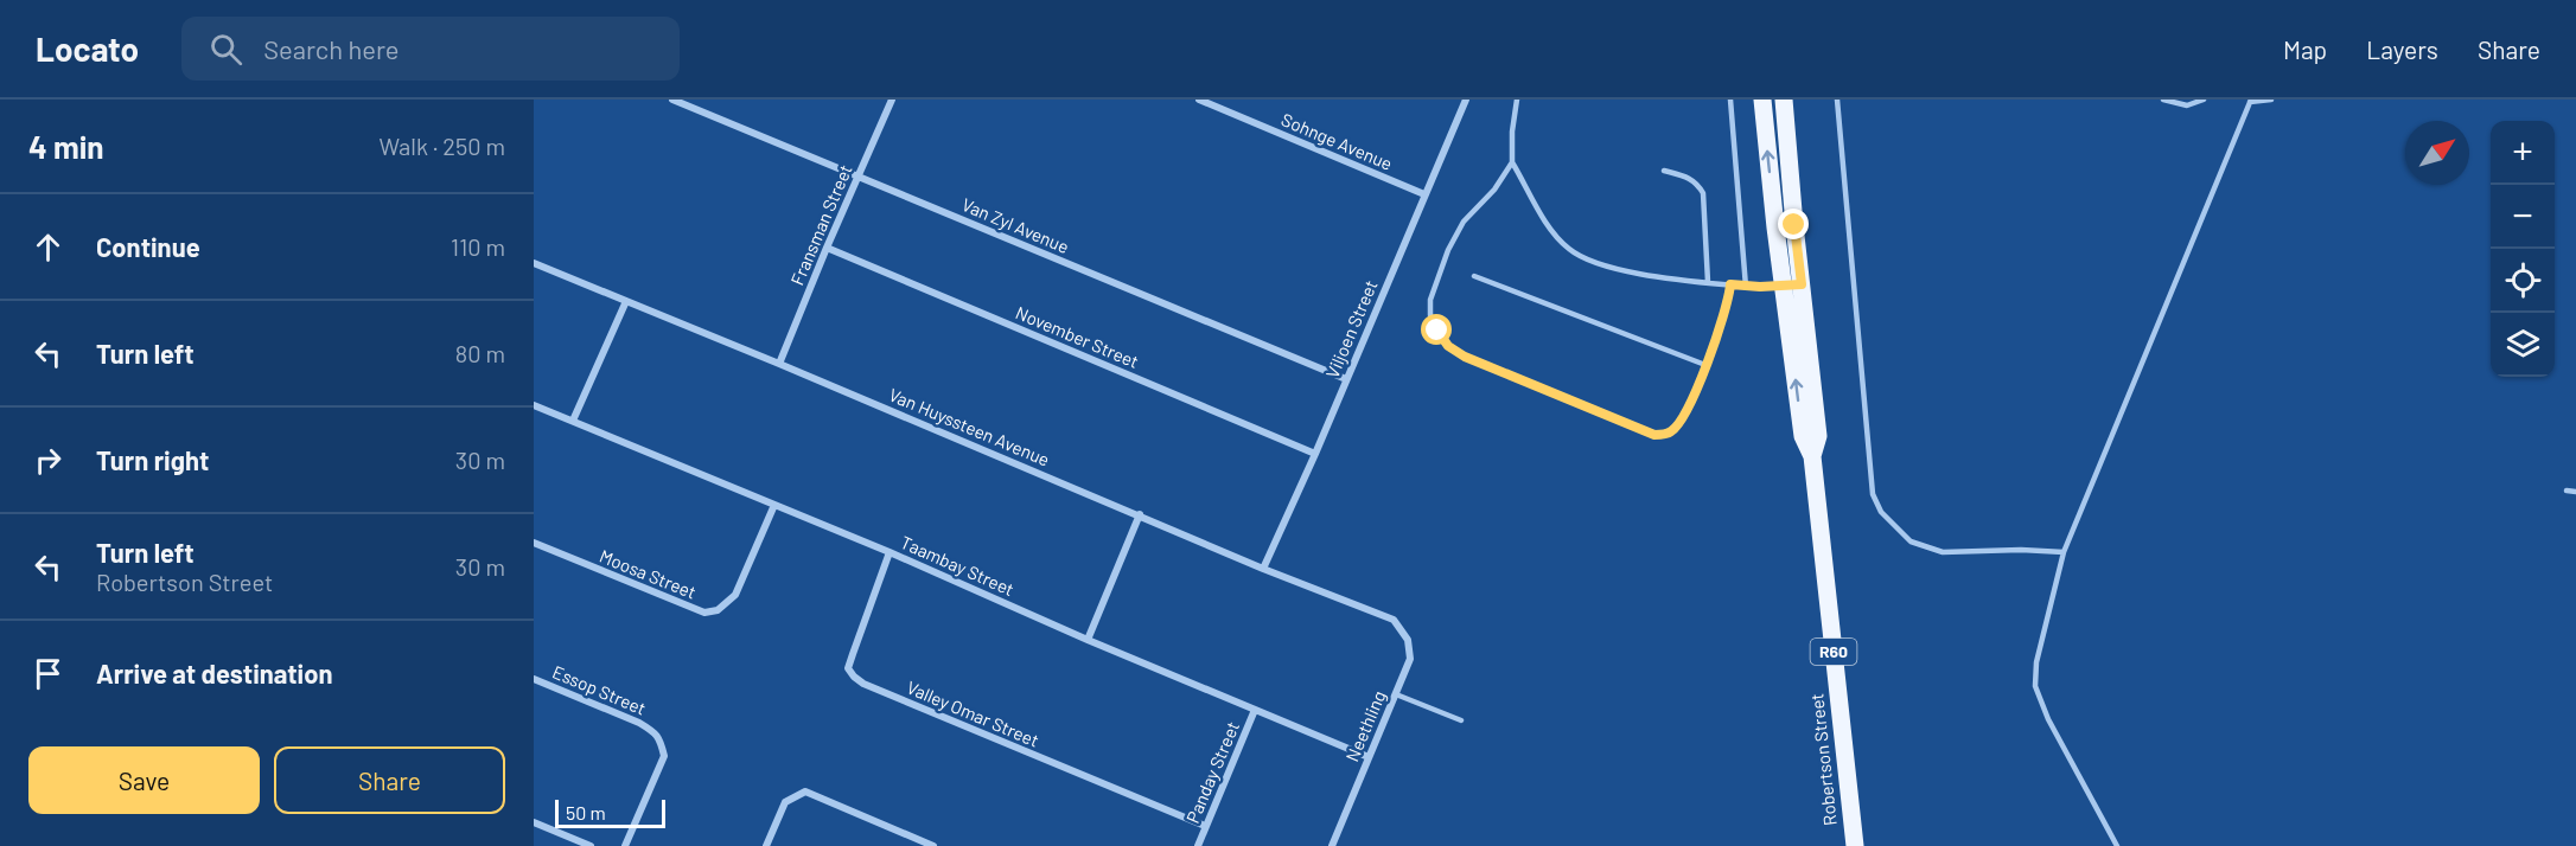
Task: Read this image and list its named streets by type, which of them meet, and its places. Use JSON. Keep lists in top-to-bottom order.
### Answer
{
  "streets": {
    "main road": ["R60", "Robertson Street"],
    "street": [
      "Sohnge Avenue",
      "Fransman Street",
      "Van Zyl Avenue",
      "Viljoen Street",
      "November Street",
      "Van Huyssteen Avenue",
      "Taambay Street",
      "Moosa Street",
      "Essop Street",
      "Valley Omar Street",
      "Neethling",
      "Panday Street"
    ]
  },
  "crossings": [
    ["Sohnge Avenue", "Viljoen Street"],
    ["Fransman Street", "Van Zyl Avenue"],
    ["Fransman Street", "November Street"],
    ["Fransman Street", "Van Huyssteen Avenue"],
    ["Van Zyl Avenue", "Viljoen Street"],
    ["Viljoen Street", "November Street"],
    ["Viljoen Street", "Van Huyssteen Avenue"],
    ["Van Huyssteen Avenue", "Neethling"],
    ["Taambay Street", "Moosa Street"],
    ["Taambay Street", "Valley Omar Street"],
    ["Taambay Street", "Neethling"],
    ["Taambay Street", "Panday Street"],
    ["Valley Omar Street", "Panday Street"]
  ],
  "scale_bar": "50 m",
  "north": "top right",
  "page": {
    "header": "Locato",
    "search": "Search here",
    "nav": ["Map", "Layers", "Share"],
    "heading": ["4 min", "Walk · 250 m"],
    "map_buttons": ["+", "−"],
    "list": [
      ["Continue", "110 m"],
      ["Turn left", "80 m"],
      ["Turn right", "30 m"],
      ["Turn left", "Robertson Street", "30 m"],
      "Arrive at destination"
    ],
    "buttons": ["Save", "Share"],
    "scale": "50 m"
  }
}
